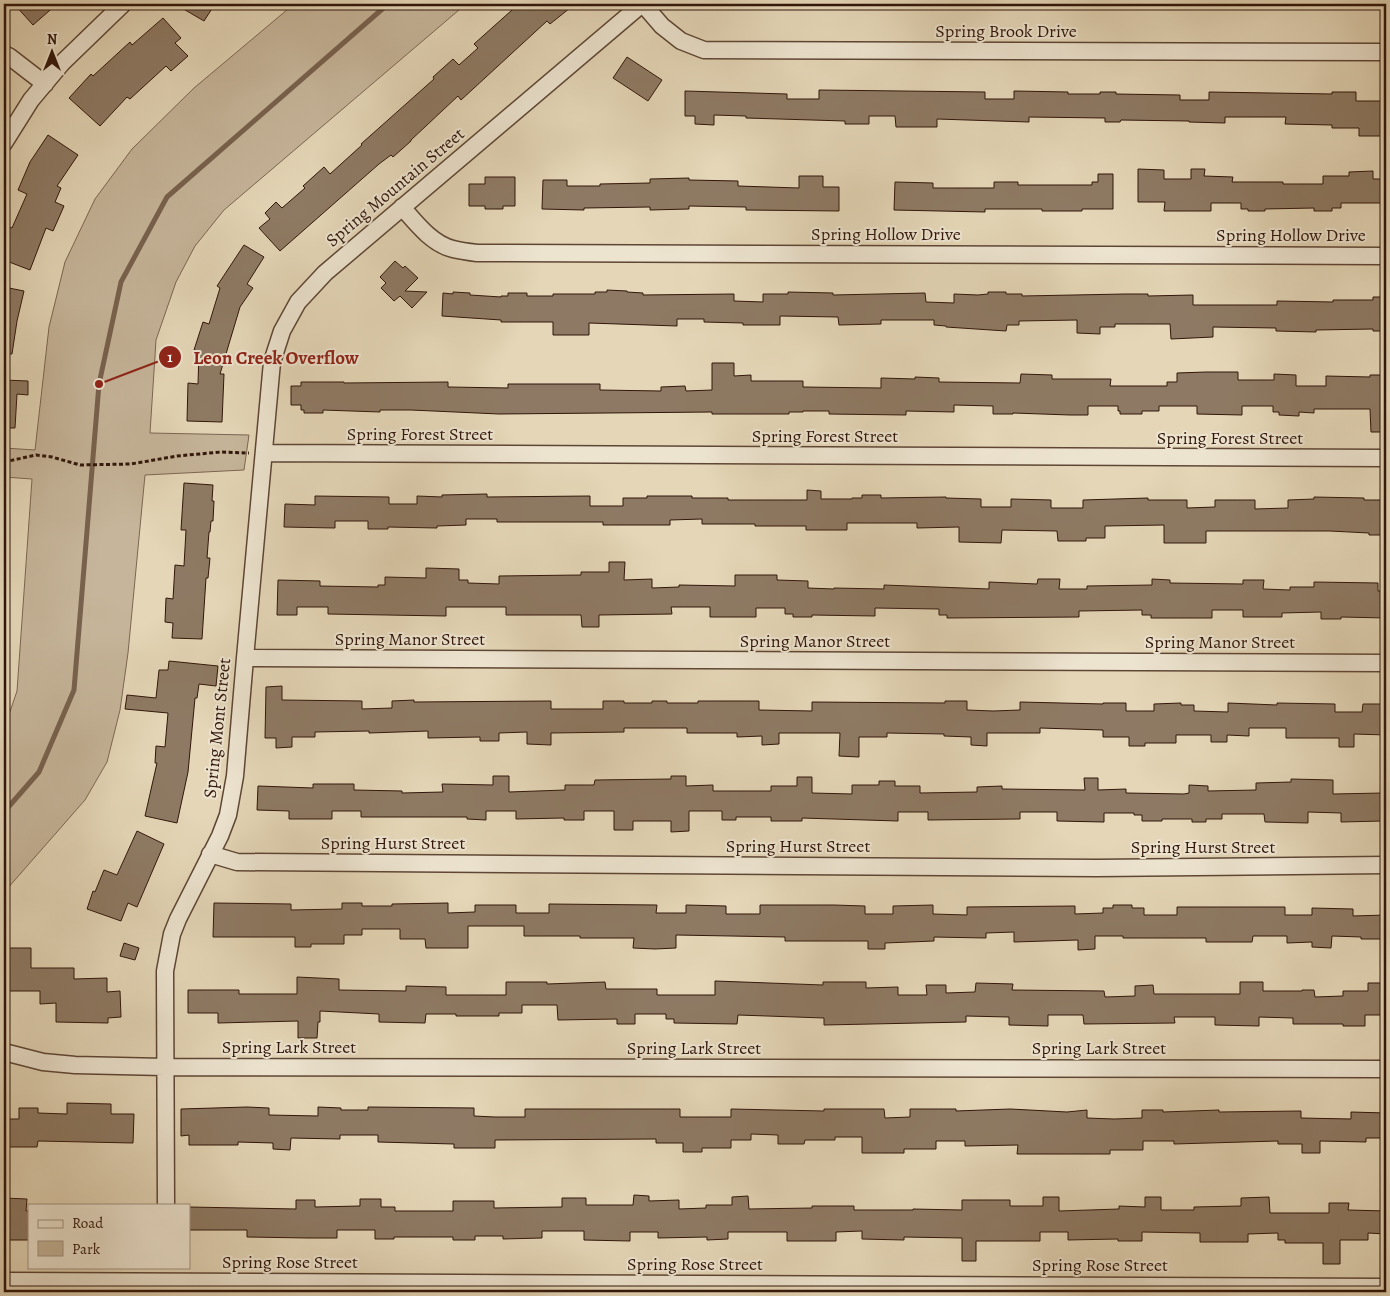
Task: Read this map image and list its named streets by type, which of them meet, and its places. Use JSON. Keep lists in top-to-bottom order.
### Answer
{
  "streets": {
    "street": [
      "Spring Brook Drive",
      "Spring Mountain Street",
      "Spring Hollow Drive",
      "Spring Forest Street",
      "Spring Manor Street",
      "Spring Mont Street",
      "Spring Hurst Street",
      "Spring Lark Street",
      "Spring Rose Street"
    ]
  },
  "crossings": [
    ["Spring Brook Drive", "Spring Mountain Street"],
    ["Spring Mountain Street", "Spring Hollow Drive"],
    ["Spring Mountain Street", "Spring Forest Street"],
    ["Spring Mountain Street", "Spring Mont Street"],
    ["Spring Forest Street", "Spring Mont Street"],
    ["Spring Manor Street", "Spring Mont Street"],
    ["Spring Mont Street", "Spring Hurst Street"],
    ["Spring Mont Street", "Spring Lark Street"]
  ],
  "places": ["Leon Creek Overflow"],
  "legend": ["Road", "Park"],
  "north": "top"
}
